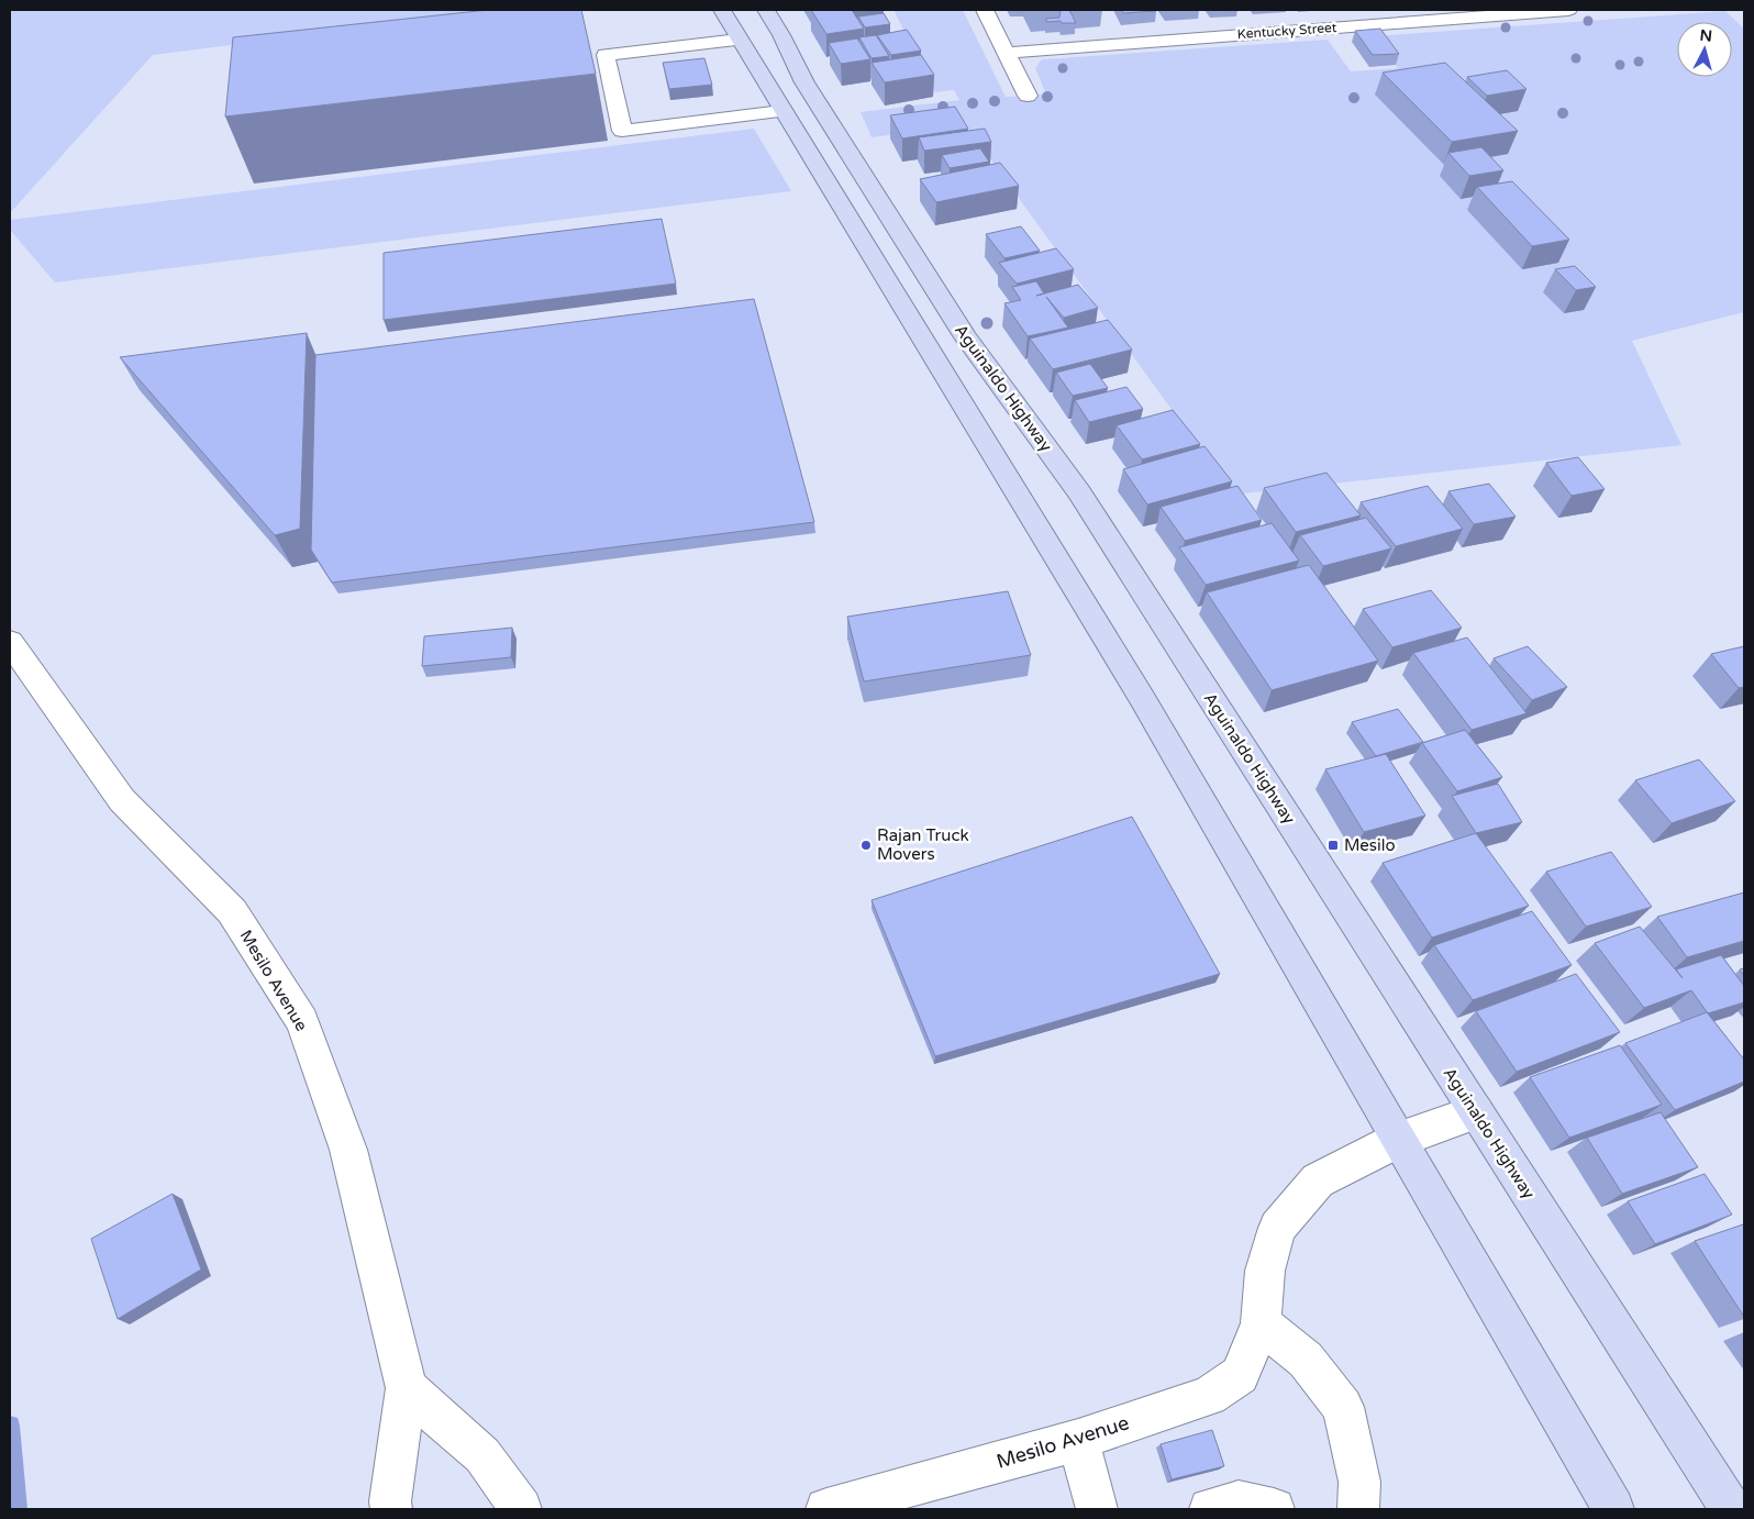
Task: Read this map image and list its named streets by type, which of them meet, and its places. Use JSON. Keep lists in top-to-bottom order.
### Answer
{
  "streets": {
    "main road": ["Aguinaldo Highway"],
    "street": ["Kentucky Street", "Mesilo Avenue"]
  },
  "crossings": [
    ["Aguinaldo Highway", "Mesilo Avenue"]
  ],
  "places": {
    "other": ["Rajan Truck Movers"],
    "transit": ["Mesilo"]
  },
  "north": "top"
}
